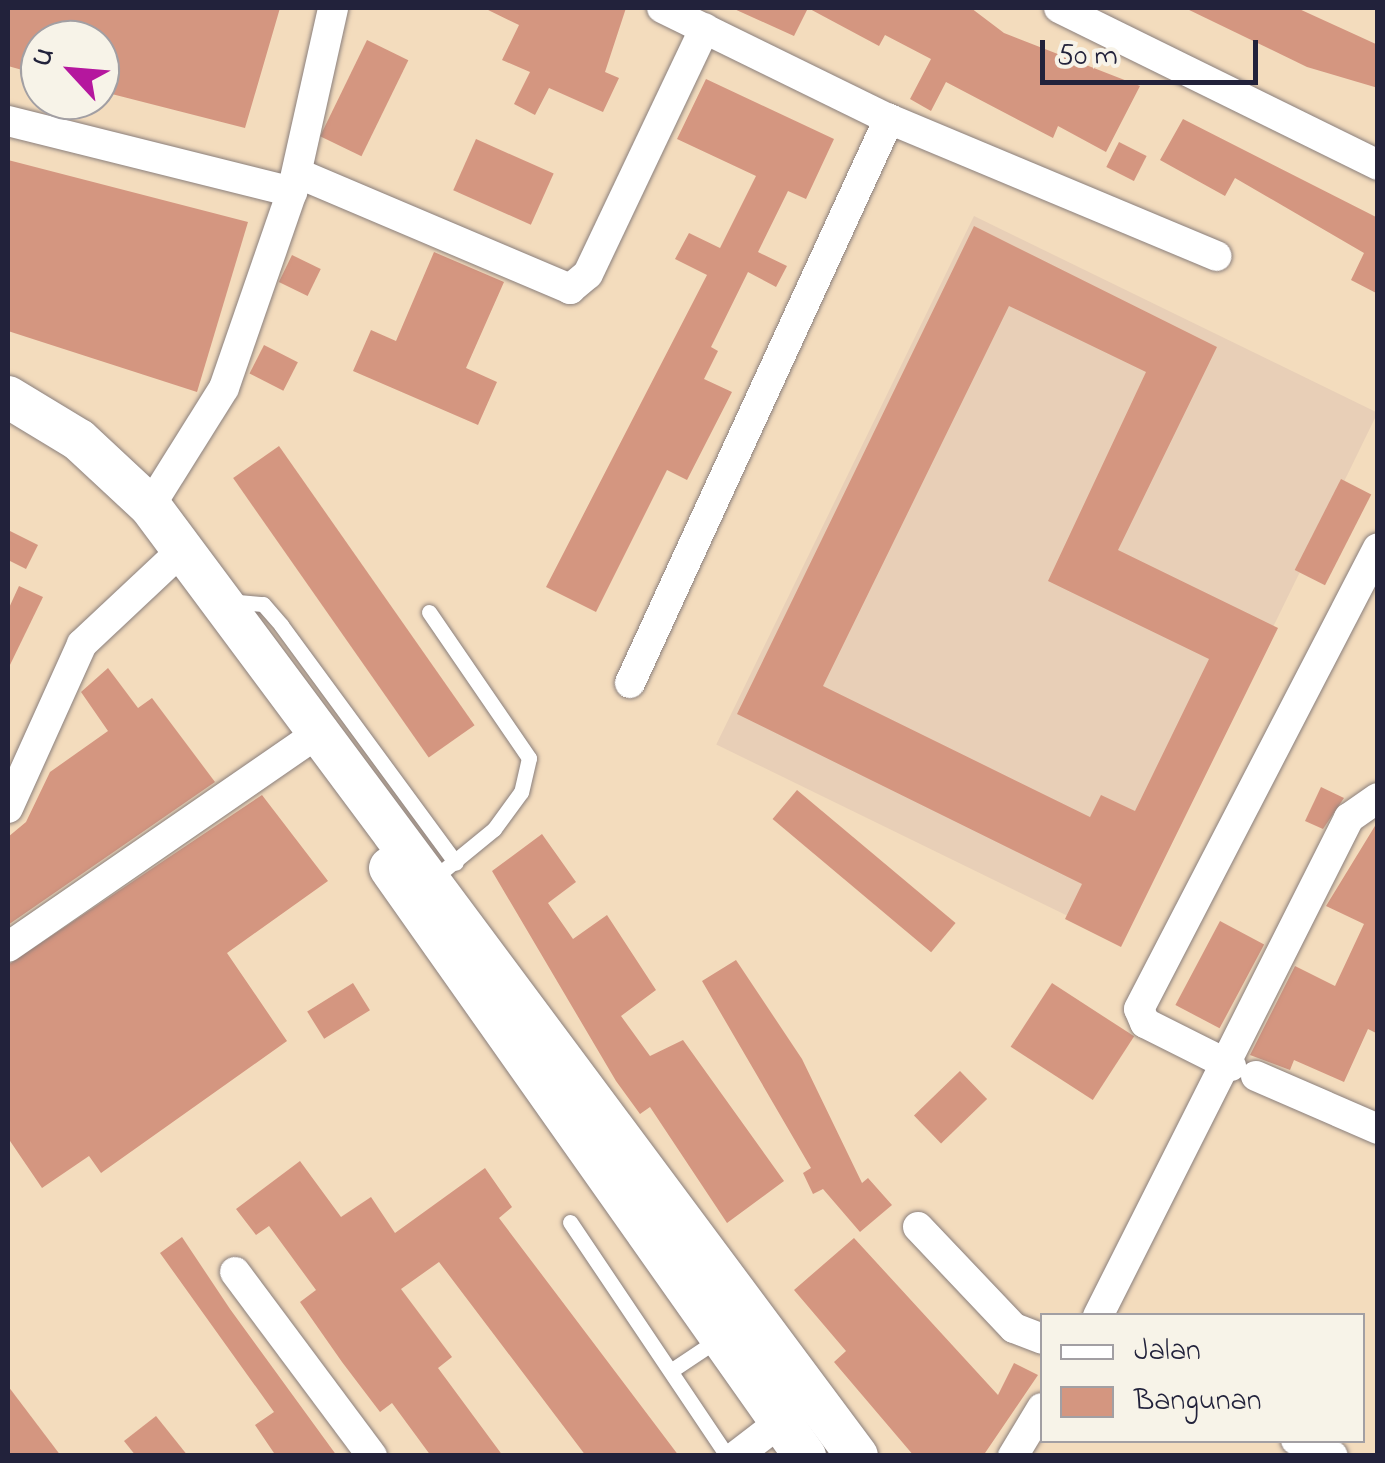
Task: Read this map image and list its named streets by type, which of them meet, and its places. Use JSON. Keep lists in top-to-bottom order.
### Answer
{
  "legend": ["Jalan", "Bangunan"],
  "scale_bar": "50 m",
  "north": "top left"
}
